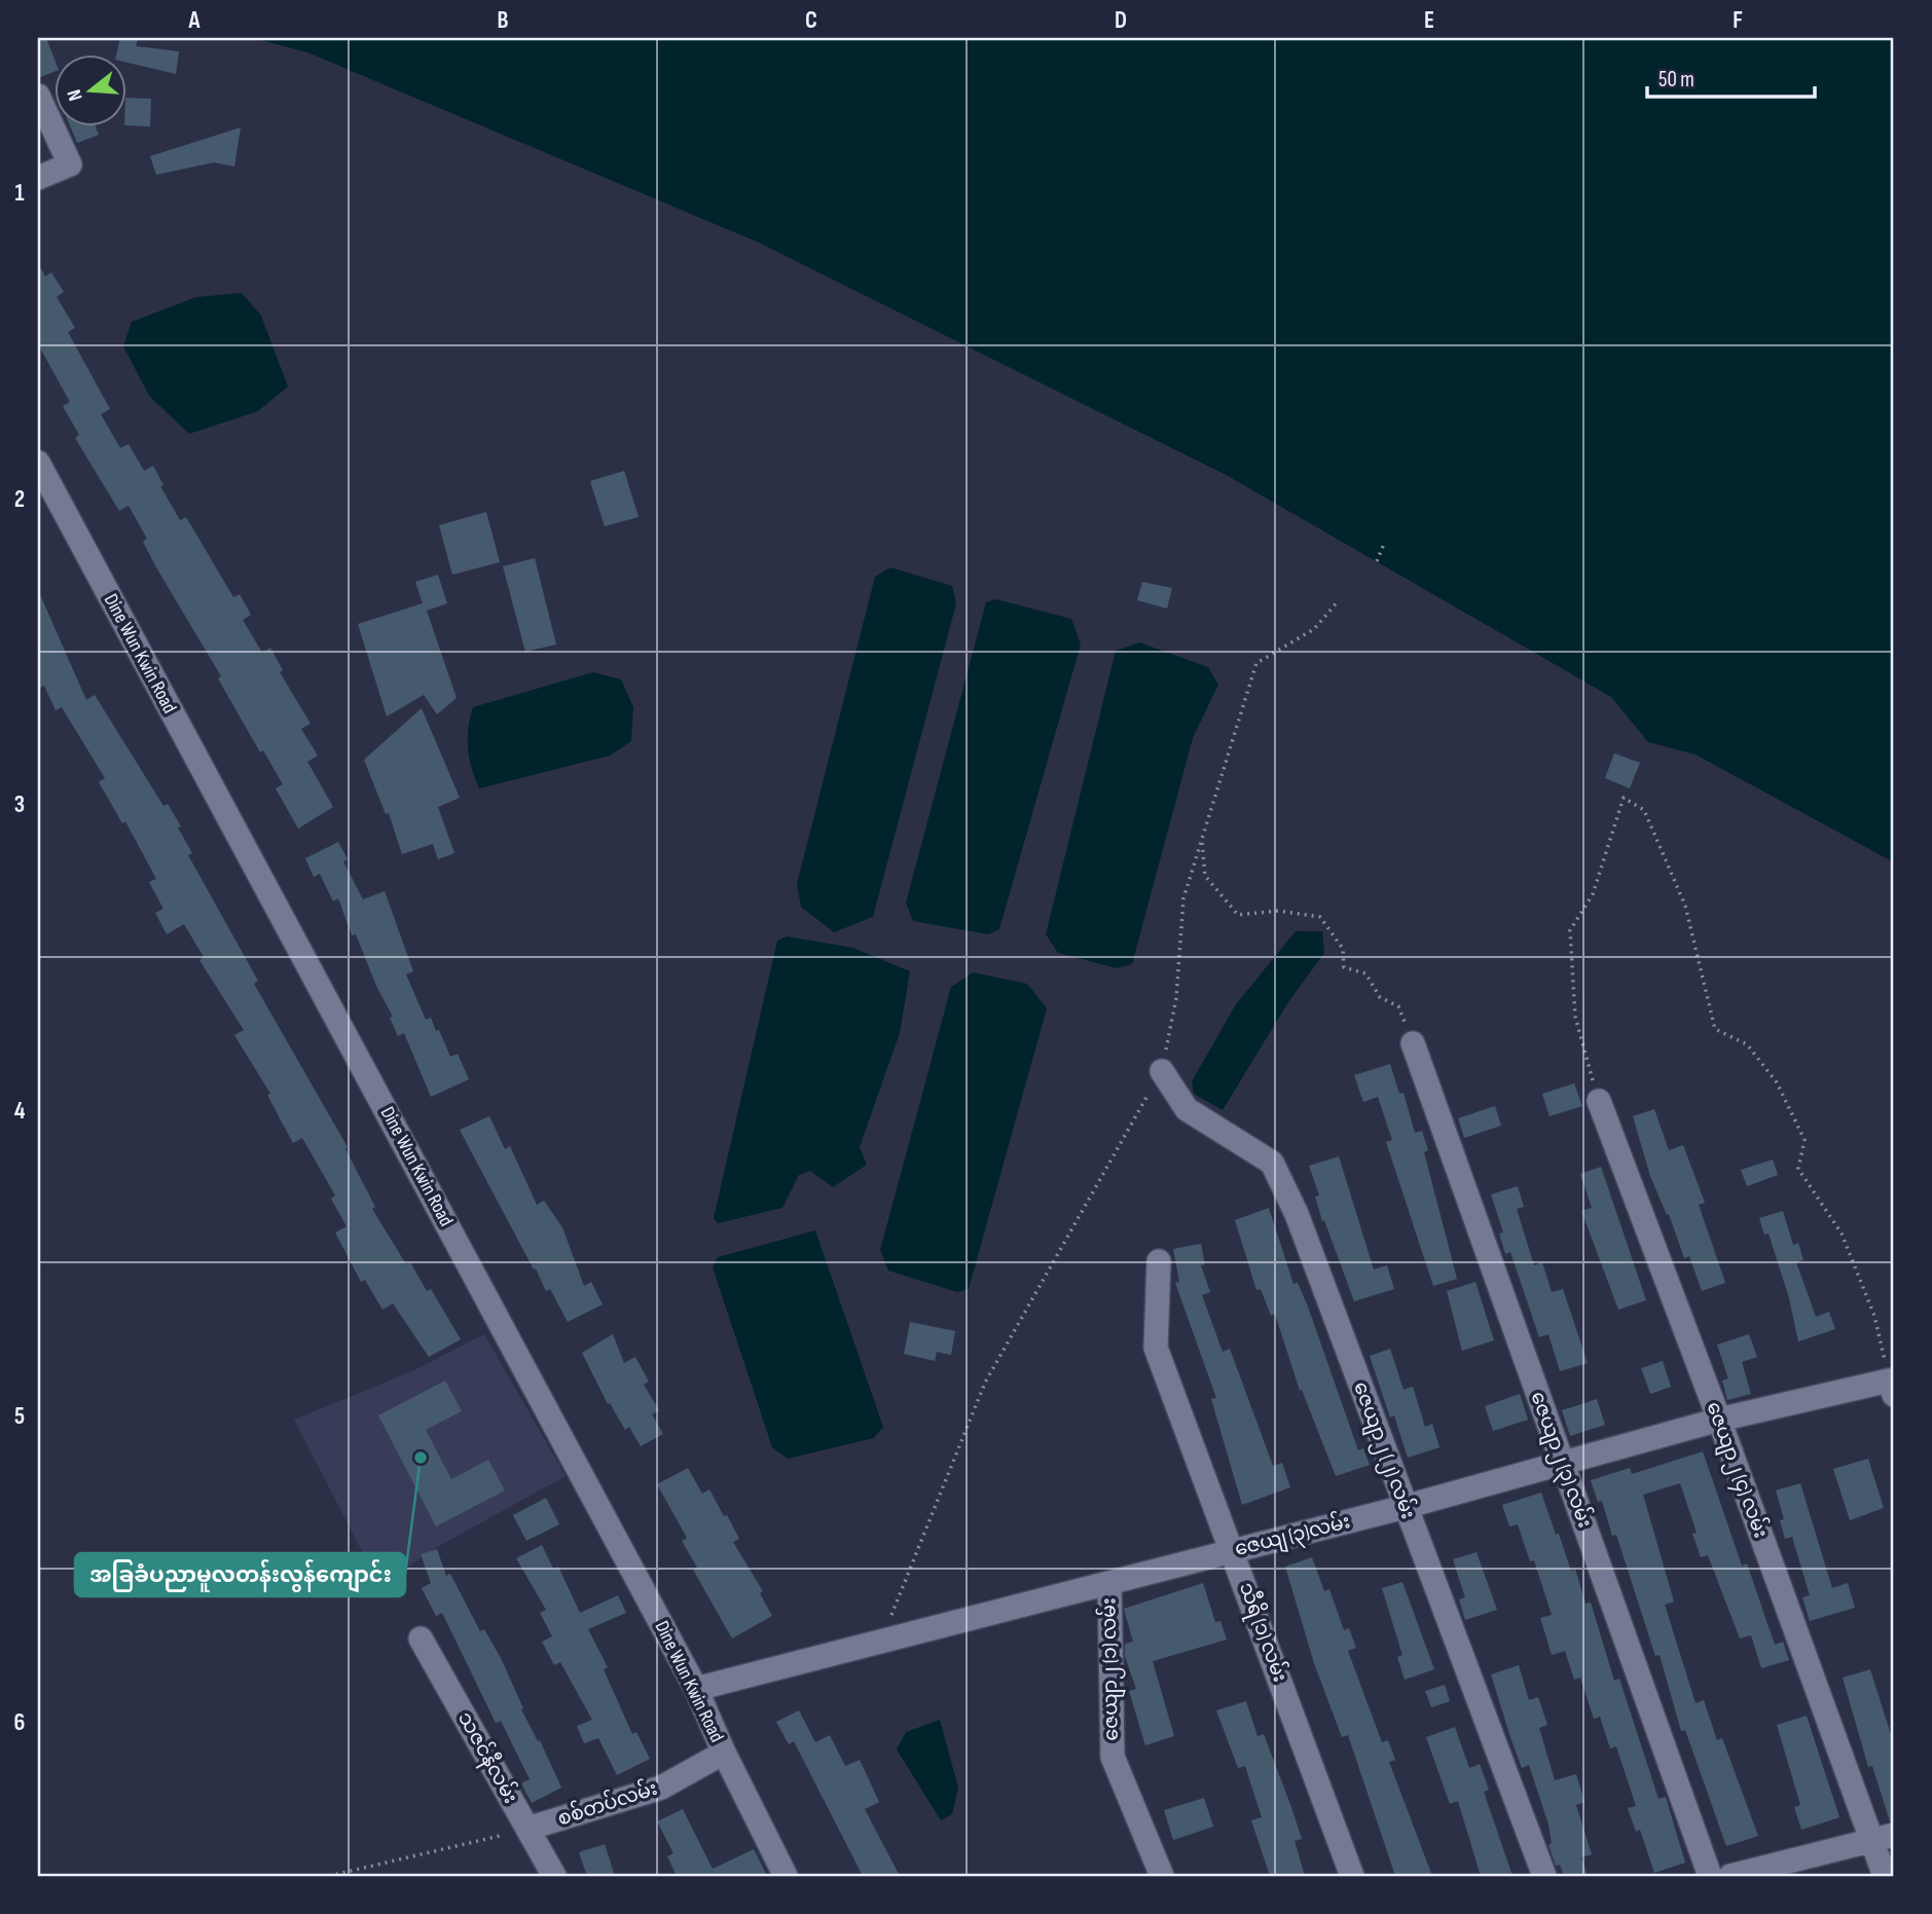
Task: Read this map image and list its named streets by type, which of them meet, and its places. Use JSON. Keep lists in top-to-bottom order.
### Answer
{
  "streets": {
    "street": [
      "Dine Wun Kwin Road",
      "ဇေယျာ၂ (၂) လမ်း",
      "ဇေယျာ၂ (၃) လမ်း",
      "ဇေယျာ၂ (၄) လမ်း",
      "ဇေယျ (၃)လမ်း",
      "သီရိ (၁) လမ်း",
      "ဇေယျာ၂ (၁) လမ်း",
      "သဇင်နီလမ်း",
      "စစ်တပ်လမ်း"
    ]
  },
  "crossings": [
    ["Dine Wun Kwin Road", "ဇေယျ (၃)လမ်း"],
    ["Dine Wun Kwin Road", "စစ်တပ်လမ်း"],
    ["ဇေယျာ၂ (၂) လမ်း", "ဇေယျ (၃)လမ်း"],
    ["ဇေယျာ၂ (၃) လမ်း", "ဇေယျ (၃)လမ်း"],
    ["ဇေယျာ၂ (၄) လမ်း", "ဇေယျ (၃)လမ်း"],
    ["ဇေယျ (၃)လမ်း", "သီရိ (၁) လမ်း"],
    ["ဇေယျ (၃)လမ်း", "ဇေယျာ၂ (၁) လမ်း"],
    ["သဇင်နီလမ်း", "စစ်တပ်လမ်း"]
  ],
  "places": ["အခြခံပညာမူလတန်းလွန်ကျောင်း"],
  "scale_bar": "50 m",
  "north": "left",
  "grid": {
    "columns": [
      "A",
      "B",
      "C",
      "D",
      "E",
      "F"
    ],
    "rows": [
      "1",
      "2",
      "3",
      "4",
      "5",
      "6"
    ]
  }
}
